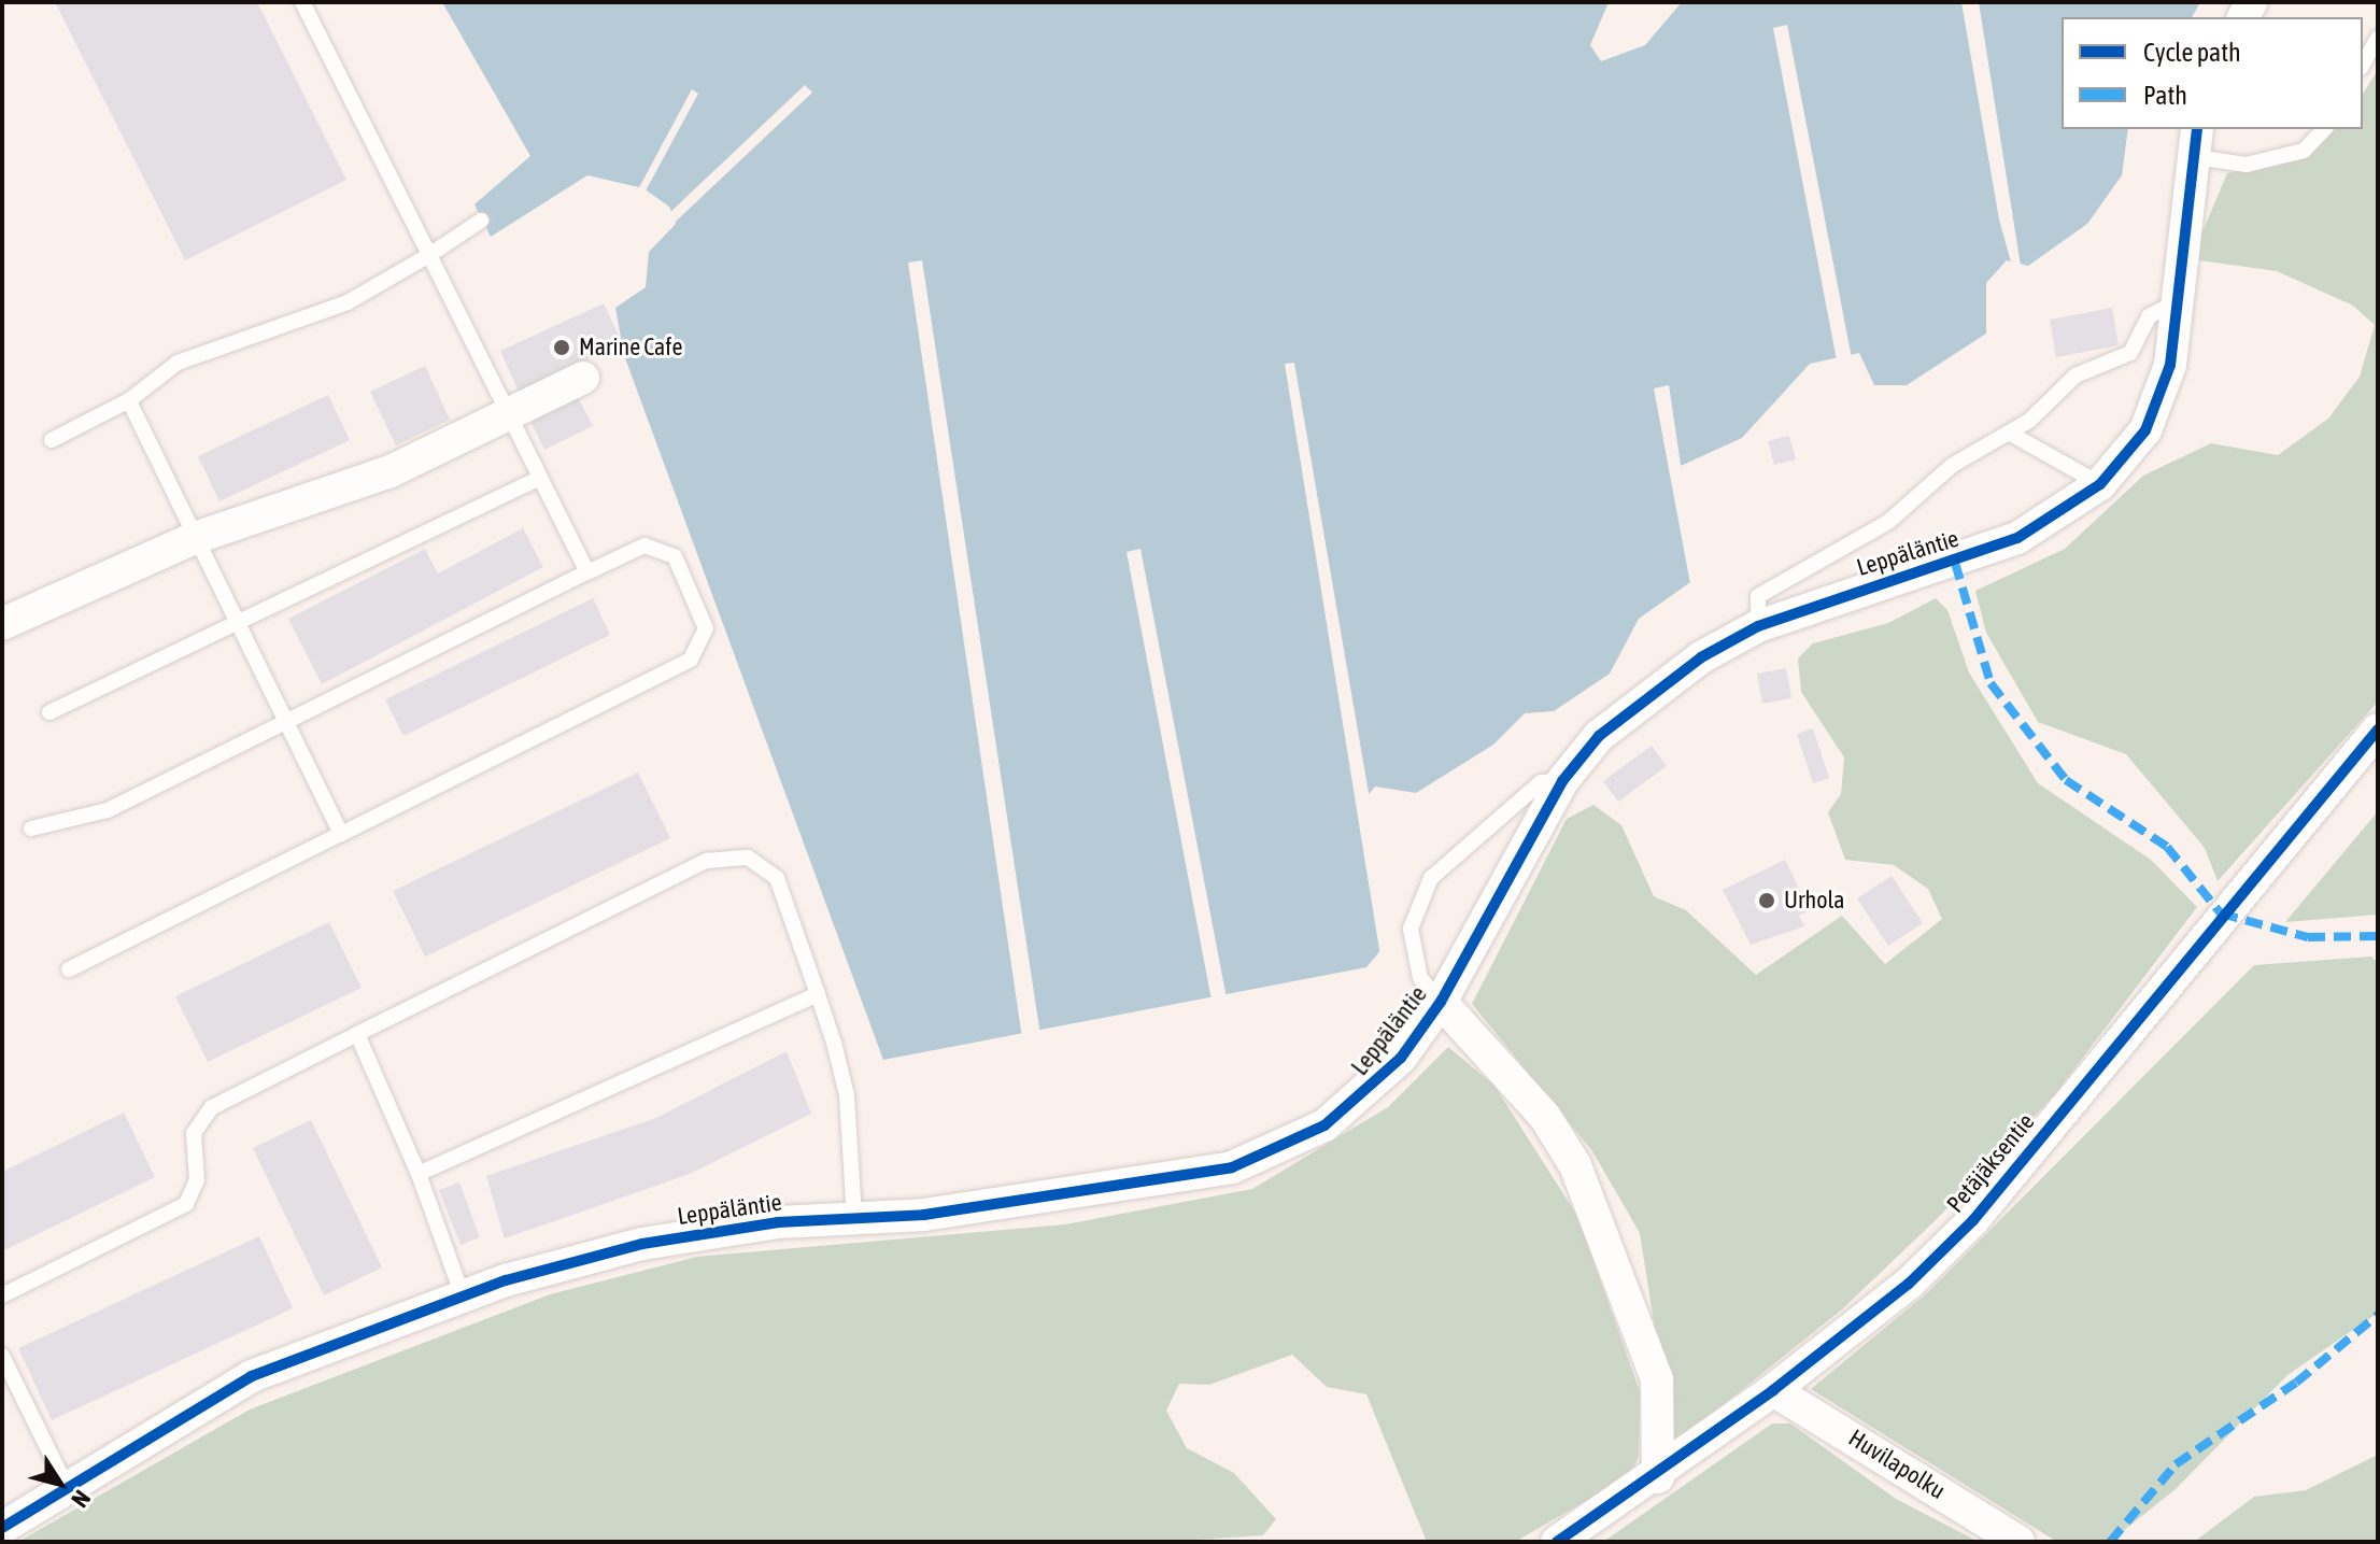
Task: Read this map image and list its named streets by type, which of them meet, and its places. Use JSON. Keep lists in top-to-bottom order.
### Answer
{
  "streets": {
    "street": ["Leppäläntie", "Petäjäksentie", "Huvilapolku"]
  },
  "crossings": [
    ["Petäjäksentie", "Huvilapolku"]
  ],
  "places": ["Marine Cafe", "Urhola"],
  "legend": ["Cycle path", "Path"],
  "north": "bottom right"
}
